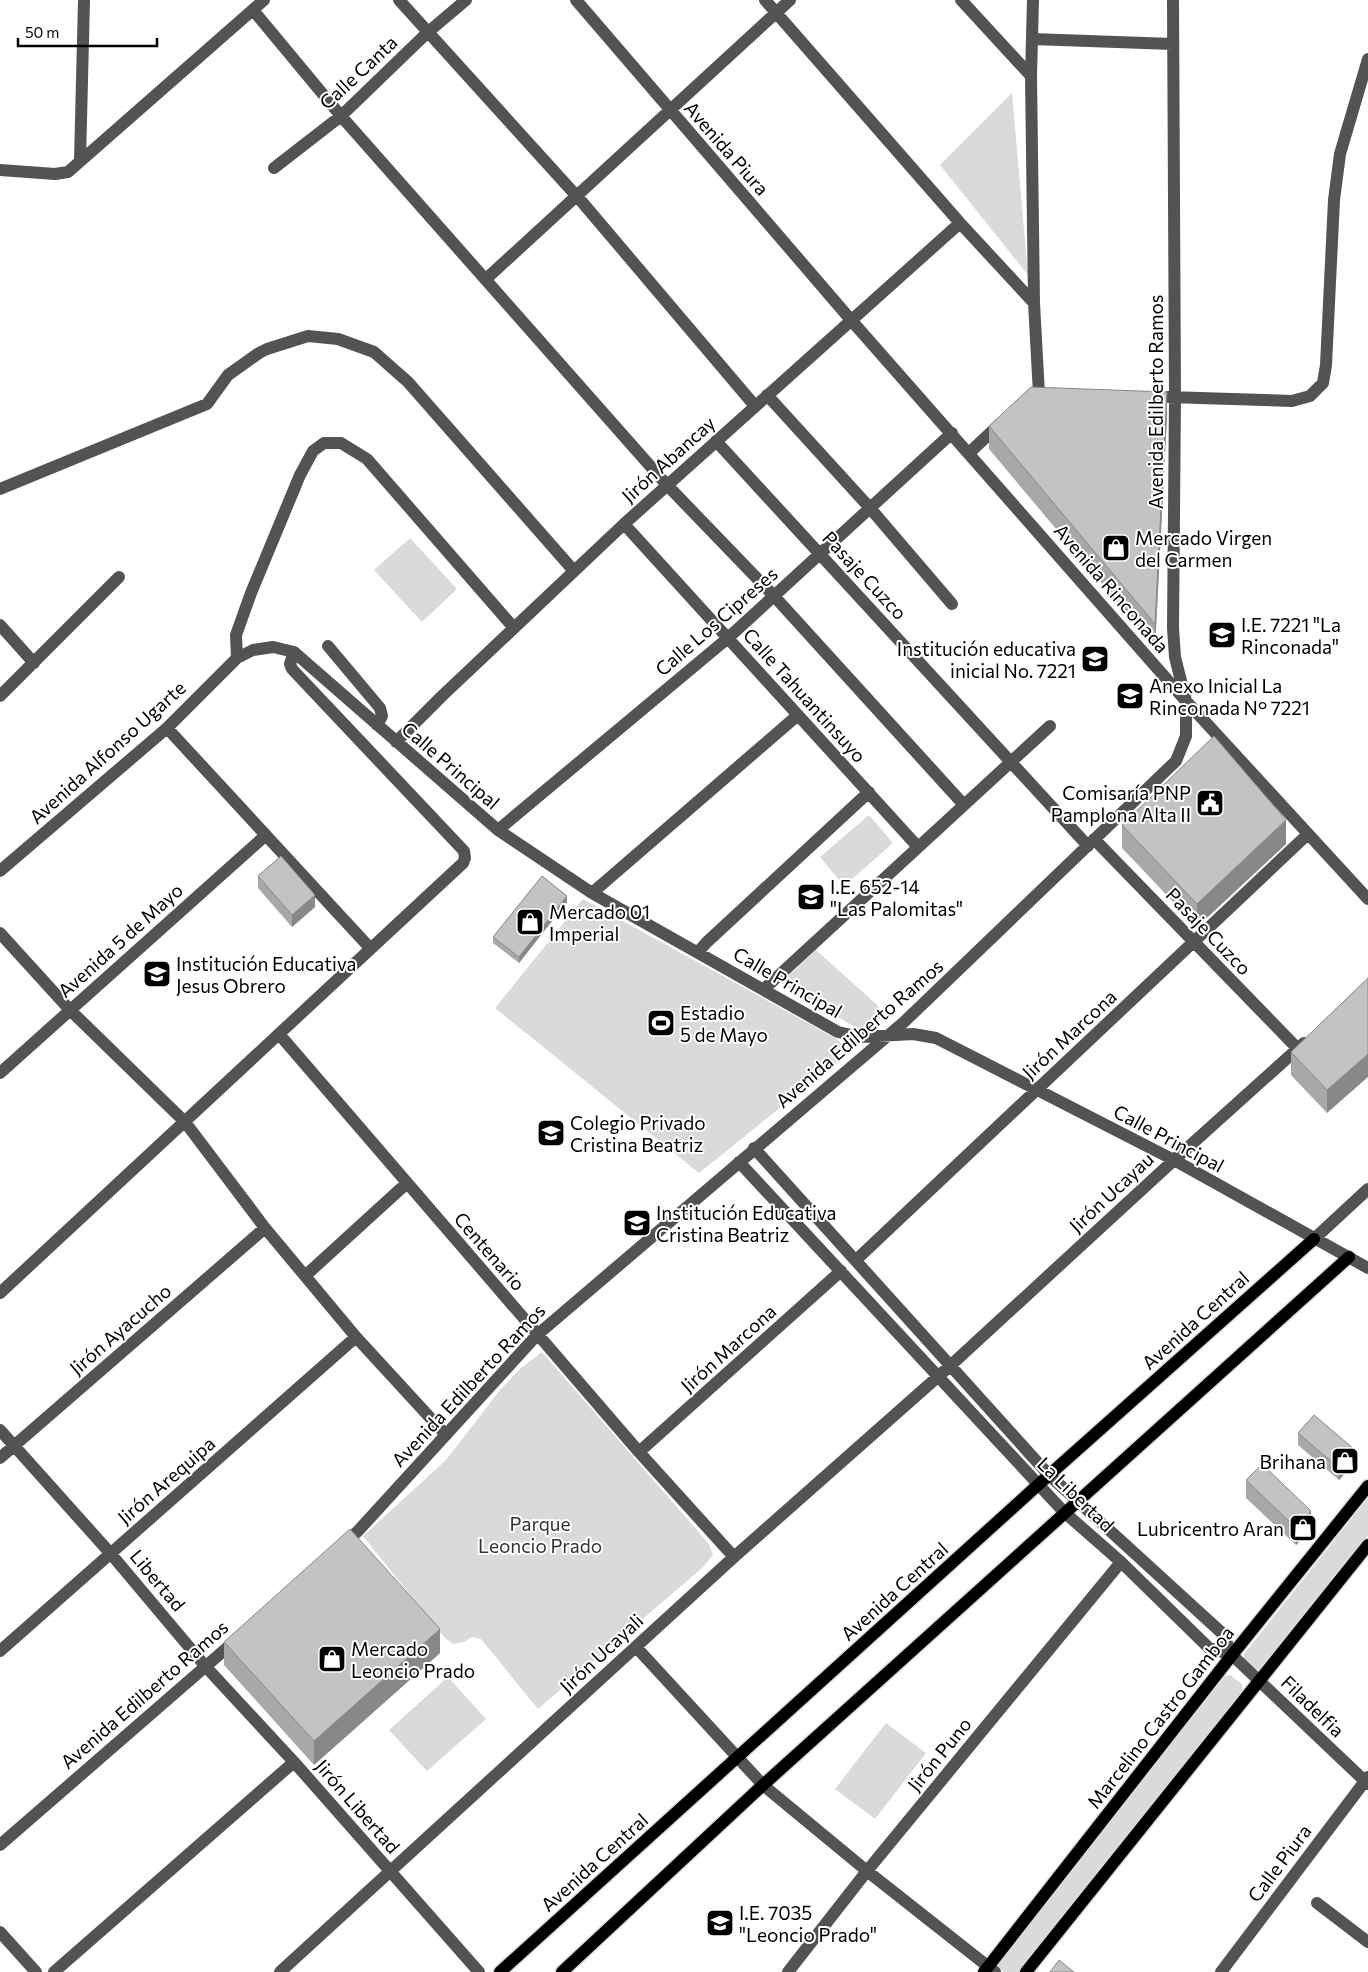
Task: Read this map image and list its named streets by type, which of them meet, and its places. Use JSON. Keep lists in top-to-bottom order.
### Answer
{
  "streets": {
    "main road": ["Avenida Central", "Marcelino Castro Gamboa"],
    "street": [
      "Calle Canta",
      "Avenida Piura",
      "Avenida Edilberto Ramos",
      "Jirón Abancay",
      "Pasaje Cuzco",
      "Avenida Rinconada",
      "Calle Los Cipreses",
      "Calle Tahuantinsuyo",
      "Avenida Alfonso Ugarte",
      "Calle Principal",
      "Avenida 5 de Mayo",
      "Jirón Marcona",
      "Jirón Ucayau",
      "Centenario",
      "Jirón Ayacucho",
      "Jirón Arequipa",
      "La Libertad",
      "Libertad",
      "Jirón Ucayali",
      "Filadelfia",
      "Jirón Puno",
      "Jirón Libertad",
      "Calle Piura"
    ]
  },
  "crossings": [
    ["Avenida Piura", "Jirón Abancay"],
    ["Avenida Piura", "Avenida Rinconada"],
    ["Avenida Edilberto Ramos", "Pasaje Cuzco"],
    ["Avenida Edilberto Ramos", "Avenida Rinconada"],
    ["Avenida Edilberto Ramos", "Calle Principal"],
    ["Avenida Edilberto Ramos", "Centenario"],
    ["Avenida Edilberto Ramos", "La Libertad"],
    ["Avenida Edilberto Ramos", "Libertad"],
    ["Avenida Edilberto Ramos", "Jirón Libertad"],
    ["Jirón Abancay", "Pasaje Cuzco"],
    ["Jirón Abancay", "Avenida Rinconada"],
    ["Jirón Abancay", "Calle Tahuantinsuyo"],
    ["Jirón Abancay", "Calle Principal"],
    ["Pasaje Cuzco", "Calle Los Cipreses"],
    ["Pasaje Cuzco", "Jirón Marcona"],
    ["Pasaje Cuzco", "Jirón Ucayau"],
    ["Avenida Rinconada", "Calle Los Cipreses"],
    ["Avenida Rinconada", "Jirón Marcona"],
    ["Calle Los Cipreses", "Calle Tahuantinsuyo"],
    ["Calle Los Cipreses", "Calle Principal"],
    ["Calle Principal", "Jirón Marcona"],
    ["Calle Principal", "Jirón Ucayau"],
    ["Calle Principal", "Avenida Central"],
    ["Jirón Marcona", "Centenario"],
    ["Jirón Marcona", "La Libertad"],
    ["Jirón Ucayau", "La Libertad"],
    ["Jirón Ucayau", "Jirón Ucayali"],
    ["Centenario", "Jirón Ucayali"],
    ["Avenida Central", "La Libertad"],
    ["Jirón Ayacucho", "Libertad"],
    ["Jirón Arequipa", "Libertad"],
    ["La Libertad", "Jirón Ucayali"],
    ["La Libertad", "Filadelfia"],
    ["La Libertad", "Marcelino Castro Gamboa"],
    ["La Libertad", "Jirón Puno"],
    ["Libertad", "Jirón Libertad"],
    ["Jirón Ucayali", "Jirón Libertad"],
    ["Filadelfia", "Marcelino Castro Gamboa"],
    ["Filadelfia", "Calle Piura"]
  ],
  "parks": ["Parque Leoncio Prado"],
  "places": {
    "shop": [
      "Mercado Virgen del Carmen",
      "Mercado 01 Imperial",
      "Brihana",
      "Lubricentro Aran",
      "Mercado Leoncio Prado"
    ],
    "school or university": [
      "I.E. 7221 \"La Rinconada\"",
      "Institución educativa inicial No. 7221",
      "Anexo Inicial La Rinconada N° 7221",
      "I.E. 652-14 \"Las Palomitas\"",
      "Institución Educativa Jesus Obrero",
      "Colegio Privado Cristina Beatriz",
      "Institución Educativa Cristina Beatriz",
      "I.E. 7035 \"Leoncio Prado\""
    ],
    "public building": ["Comisaría PNP Pamplona Alta II"],
    "sports": ["Estadio 5 de Mayo"]
  },
  "scale_bar": "50 m"
}
